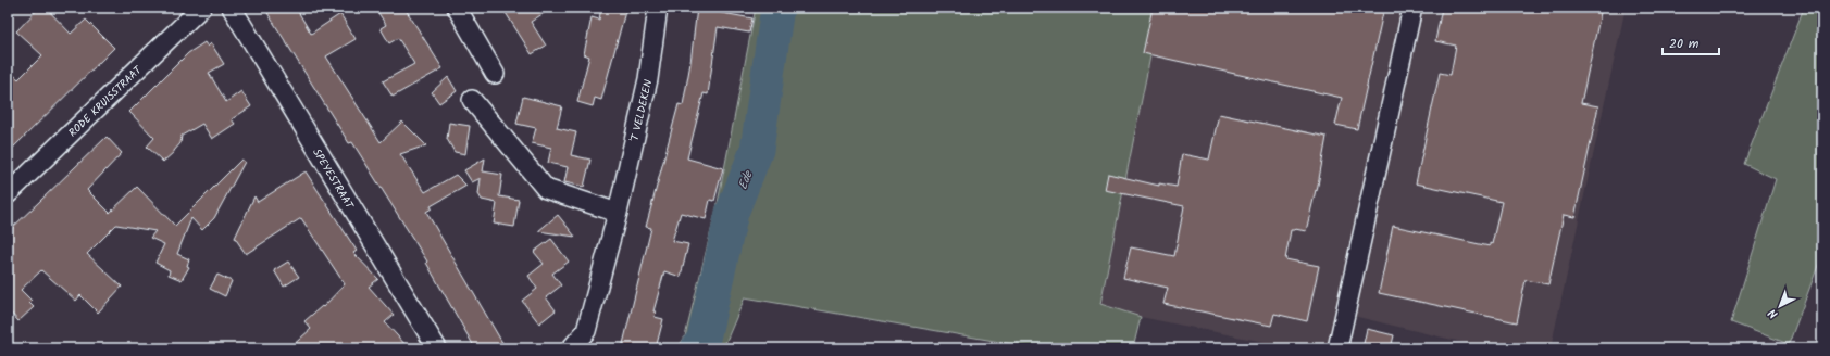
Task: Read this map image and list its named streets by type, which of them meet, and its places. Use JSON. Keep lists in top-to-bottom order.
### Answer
{
  "streets": {
    "street": ["RODE KRUISSTRAAT", "'T VELDEKEN", "SPEYESTRAAT"]
  },
  "water": ["Ede"],
  "scale_bar": "20 m",
  "north": "bottom left"
}
